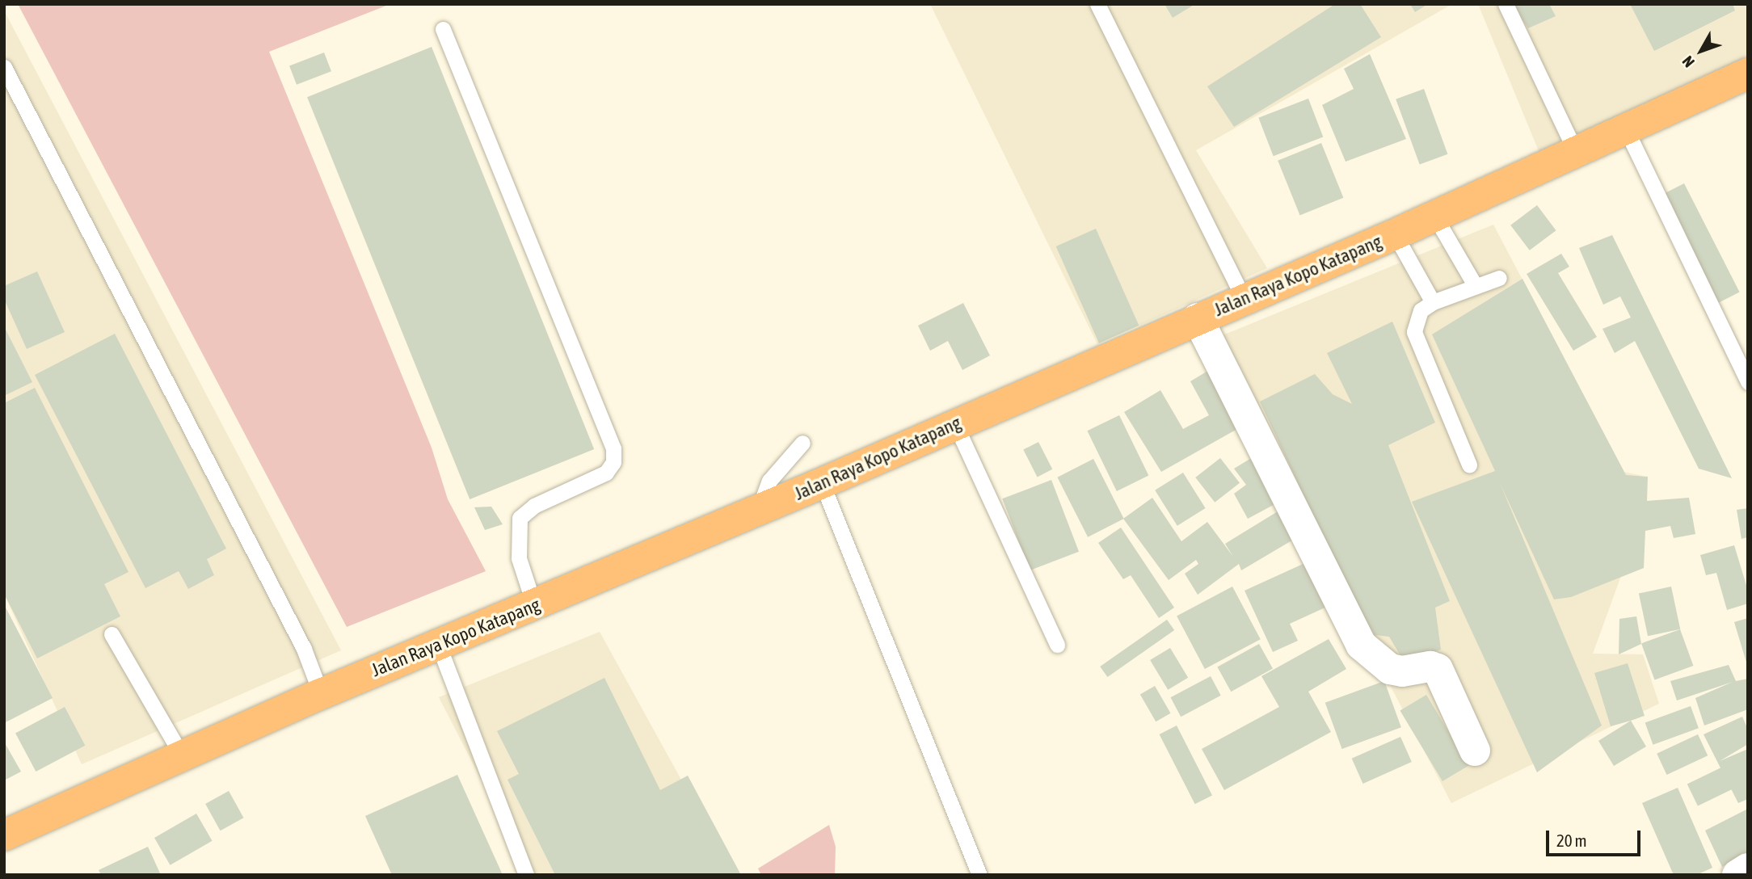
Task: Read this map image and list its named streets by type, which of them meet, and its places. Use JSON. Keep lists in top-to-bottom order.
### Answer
{
  "streets": {
    "main road": ["Jalan Raya Kopo Katapang"]
  },
  "scale_bar": "20 m",
  "north": "bottom left"
}
